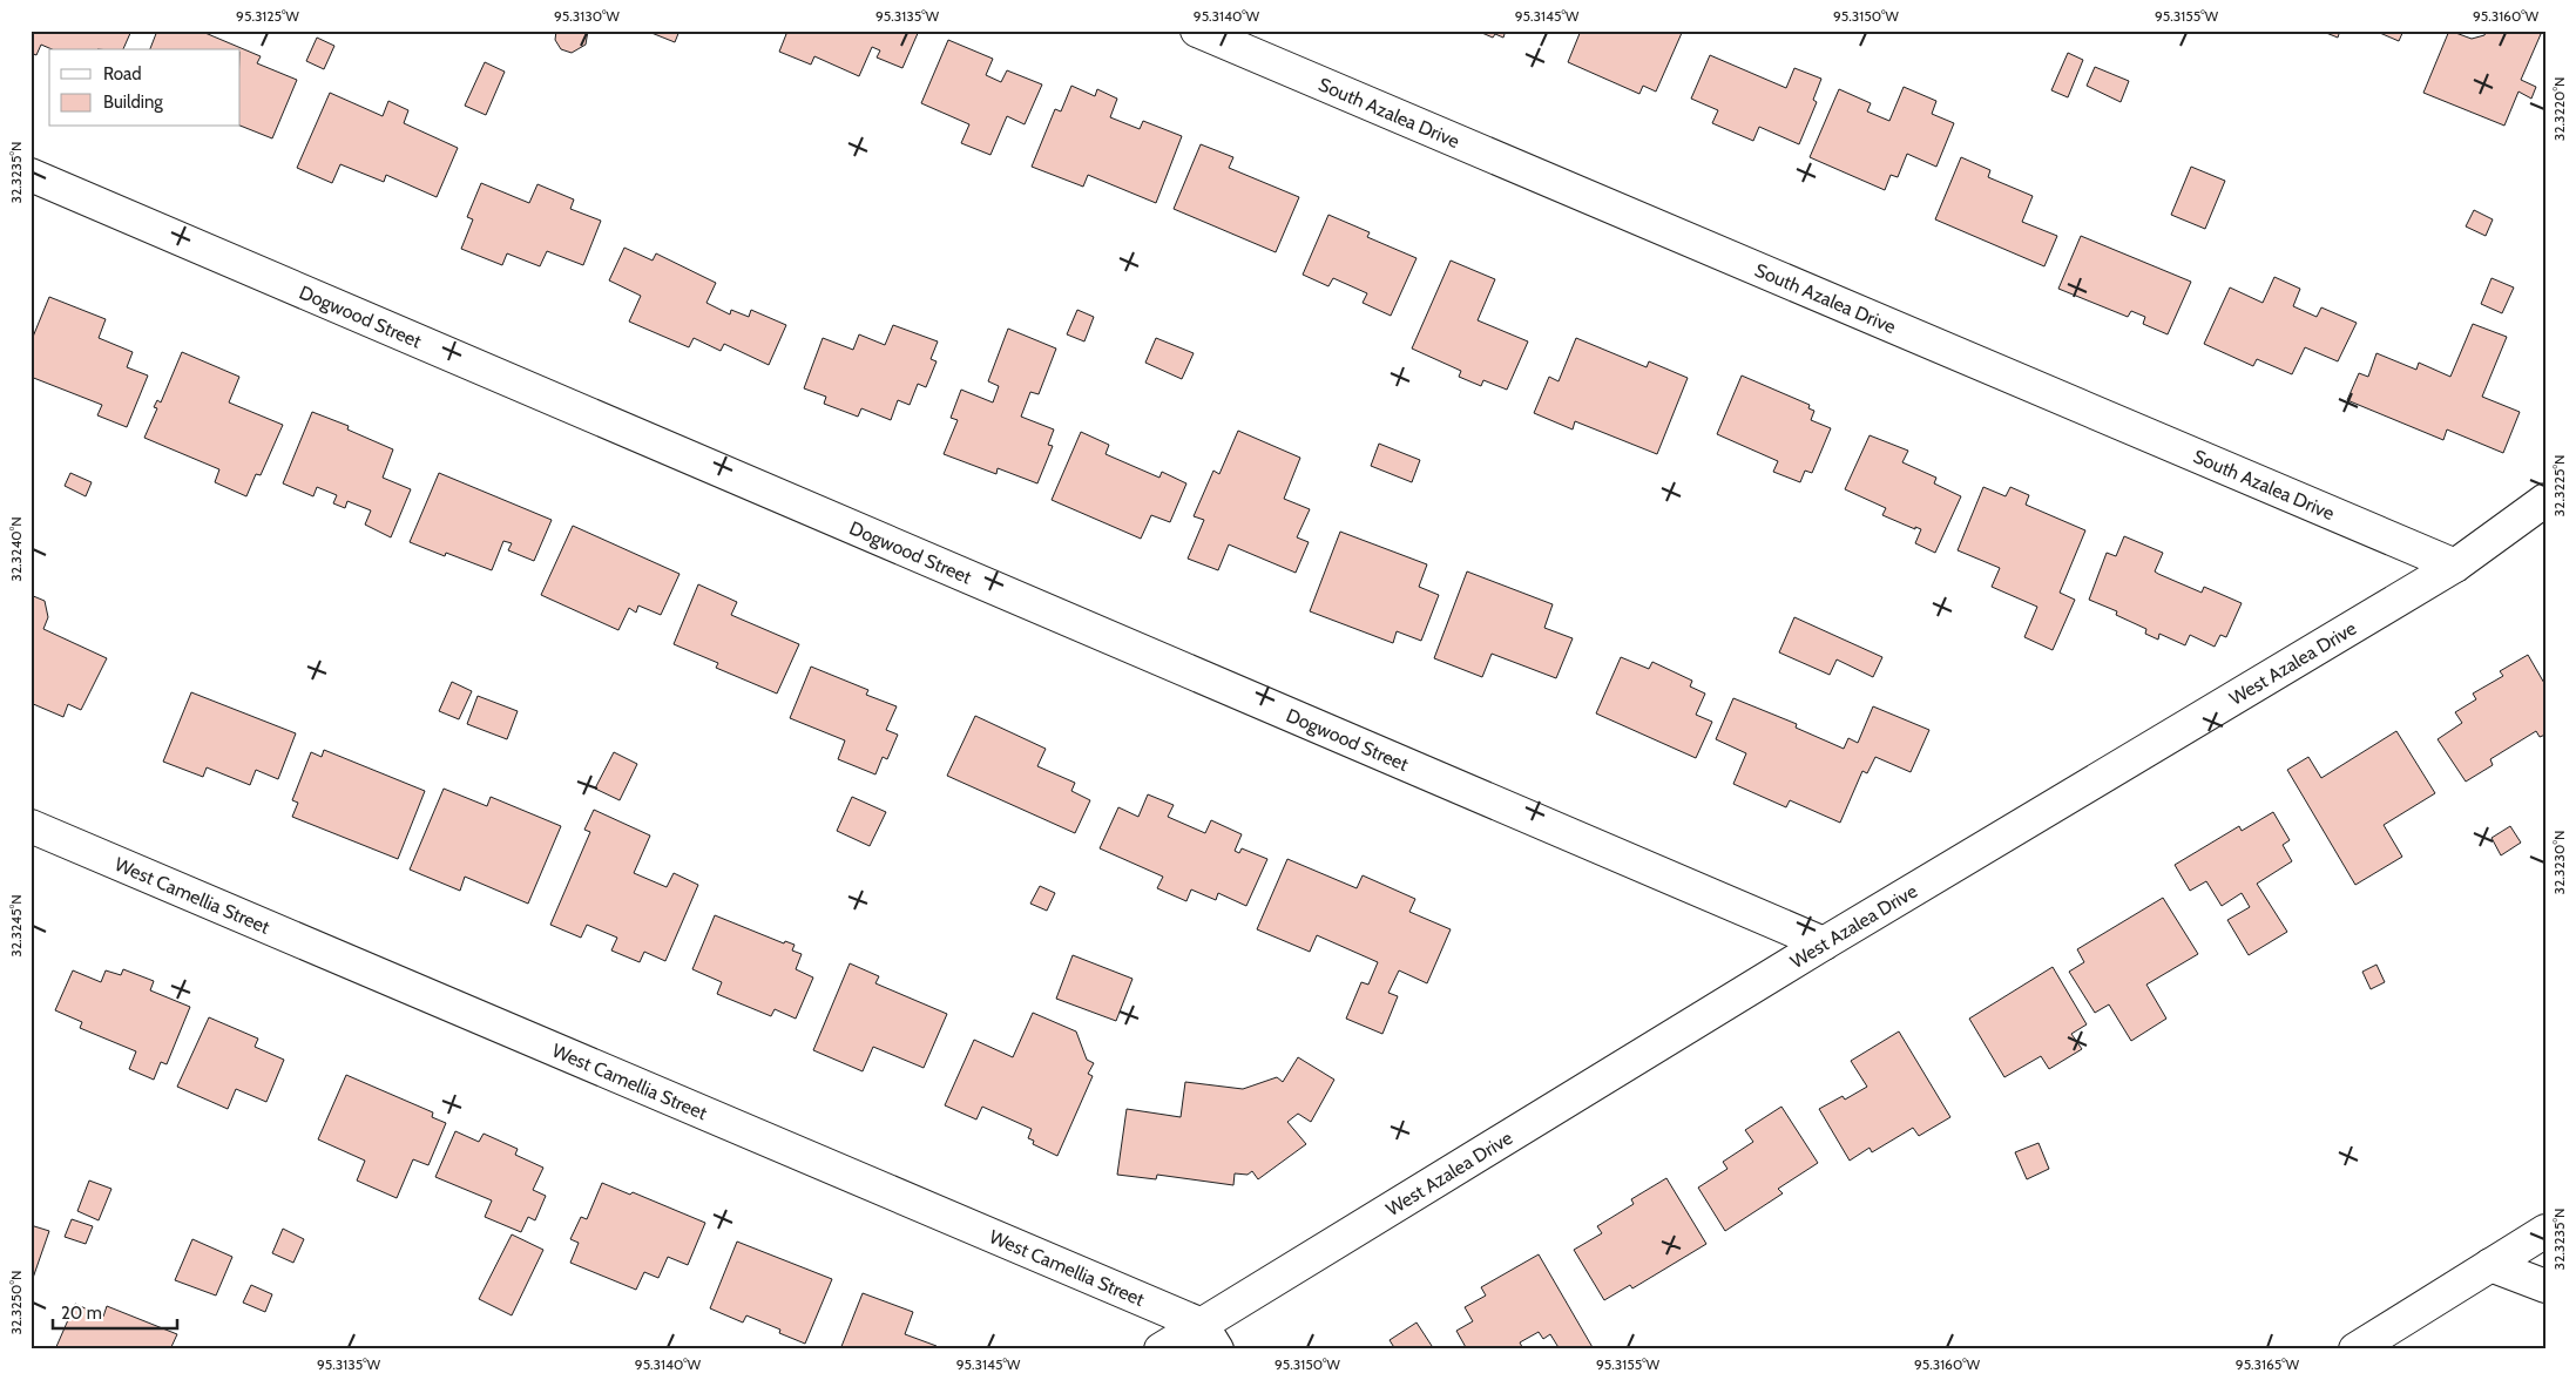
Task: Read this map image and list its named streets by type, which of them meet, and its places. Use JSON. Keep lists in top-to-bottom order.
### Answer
{
  "streets": {
    "street": [
      "South Azalea Drive",
      "Dogwood Street",
      "West Azalea Drive",
      "West Camellia Street"
    ]
  },
  "crossings": [
    ["South Azalea Drive", "West Azalea Drive"],
    ["Dogwood Street", "West Azalea Drive"],
    ["West Azalea Drive", "West Camellia Street"]
  ],
  "legend": ["Road", "Building"],
  "scale_bar": "20 m",
  "coordinates": [
    "95.3125°W",
    "95.3130°W",
    "95.3135°W",
    "95.3140°W",
    "95.3145°W",
    "95.3150°W",
    "95.3155°W",
    "95.3160°W",
    "32.3220°N",
    "32.3235°N",
    "32.3225°N",
    "32.3240°N",
    "32.3230°N",
    "32.3245°N",
    "32.3250°N",
    "95.3165°W"
  ]
}
